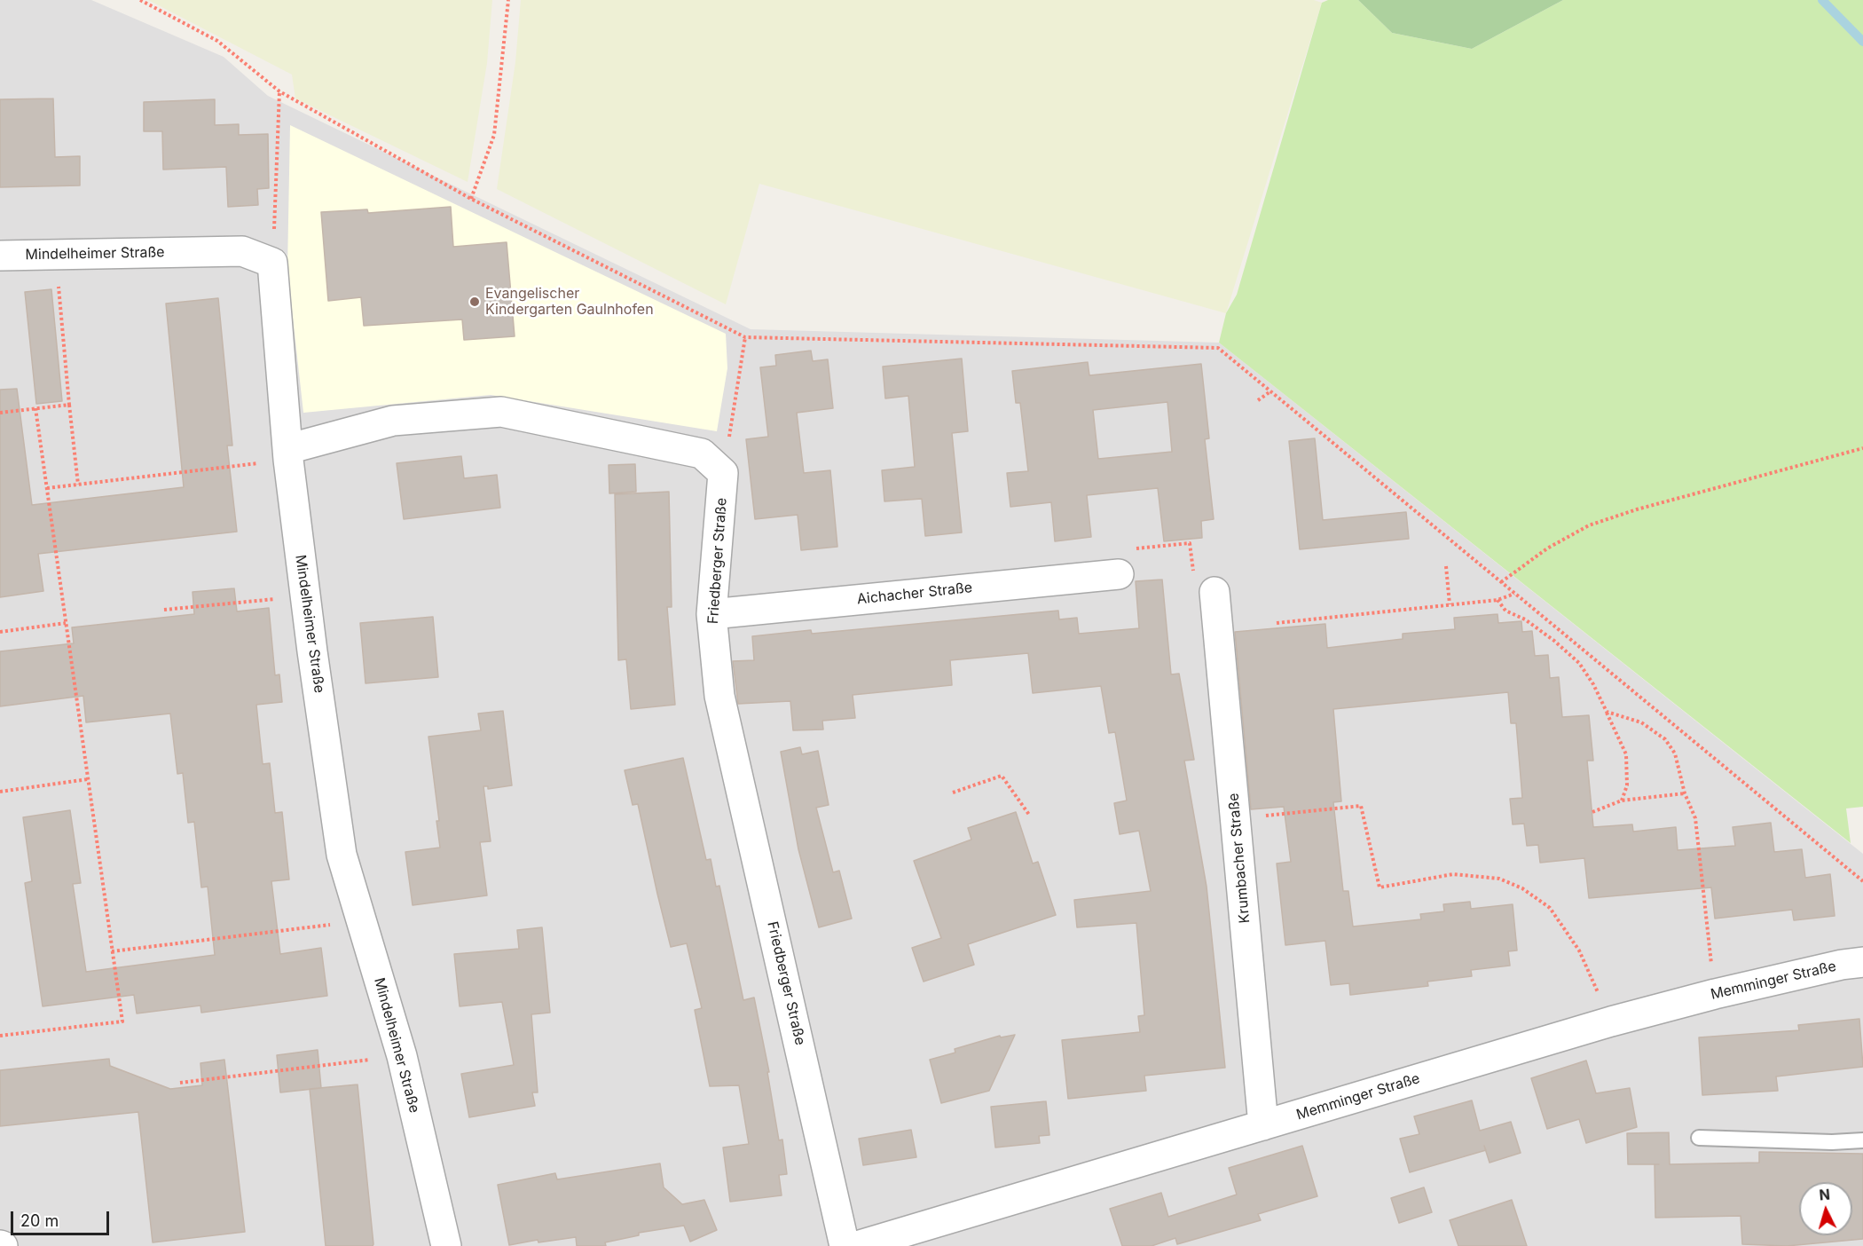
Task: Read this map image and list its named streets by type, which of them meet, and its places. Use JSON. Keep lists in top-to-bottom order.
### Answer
{
  "streets": {
    "street": [
      "Mindelheimer Straße",
      "Friedberger Straße",
      "Aichacher Straße",
      "Krumbacher Straße",
      "Memminger Straße"
    ]
  },
  "crossings": [
    ["Friedberger Straße", "Aichacher Straße"],
    ["Krumbacher Straße", "Memminger Straße"]
  ],
  "places": ["Evangelischer Kindergarten Gaulnhofen"],
  "scale_bar": "20 m",
  "north": "top"
}
